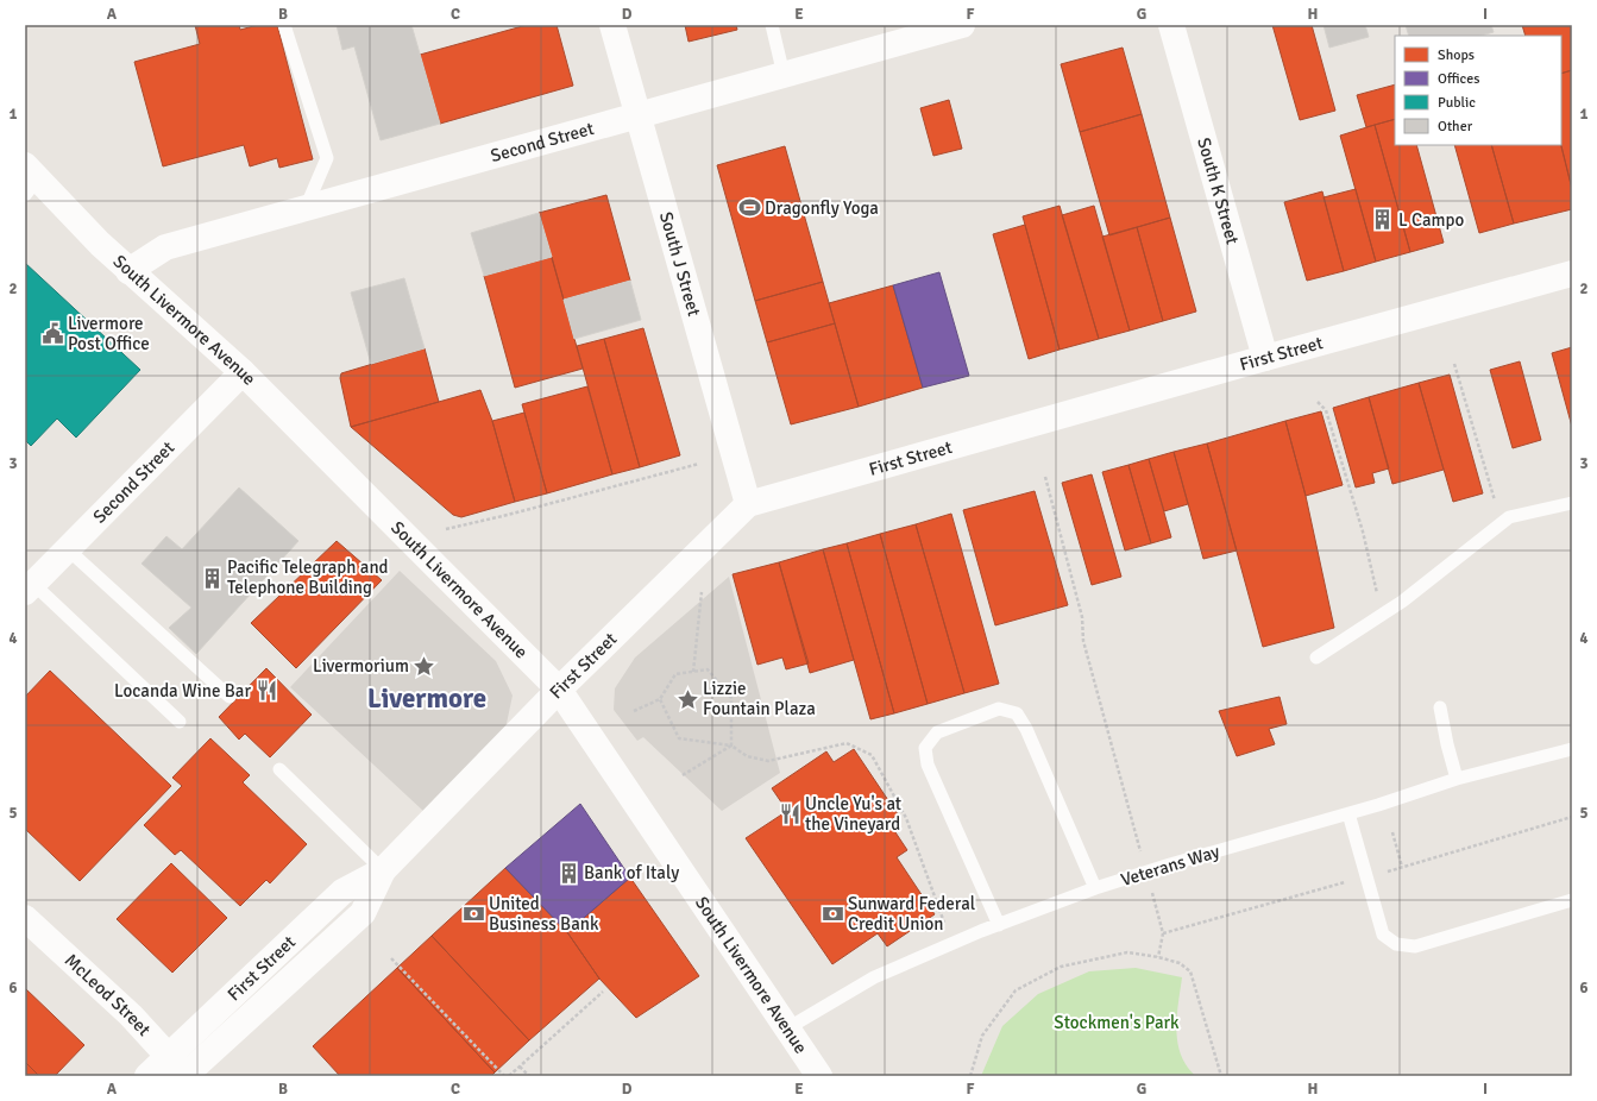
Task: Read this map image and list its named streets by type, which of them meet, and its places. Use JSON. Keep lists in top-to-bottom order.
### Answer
{
  "streets": {
    "main road": [
      "Second Street",
      "South K Street",
      "South J Street",
      "South Livermore Avenue",
      "First Street",
      "McLeod Street"
    ],
    "lane": ["Veterans Way"]
  },
  "crossings": [
    ["Second Street", "South J Street"],
    ["Second Street", "South Livermore Avenue"],
    ["South K Street", "First Street"],
    ["South J Street", "First Street"],
    ["South Livermore Avenue", "First Street"],
    ["South Livermore Avenue", "Veterans Way"],
    ["First Street", "McLeod Street"]
  ],
  "districts": ["Livermore"],
  "parks": ["Stockmen's Park"],
  "places": {
    "sports": ["Dragonfly Yoga"],
    "building": ["L Campo", "Pacific Telegraph and Telephone Building", "Bank of Italy"],
    "public building": ["Livermore Post Office"],
    "place": ["Livermorium", "Lizzie Fountain Plaza"],
    "restaurant": ["Locanda Wine Bar", "Uncle Yu's at the Vineyard"],
    "bank": ["United Business Bank", "Sunward Federal Credit Union"]
  },
  "legend": [
    "Shops",
    "Offices",
    "Public",
    "Other"
  ],
  "grid": {
    "columns": [
      "A",
      "B",
      "C",
      "D",
      "E",
      "F",
      "G",
      "H",
      "I"
    ],
    "rows": [
      "1",
      "2",
      "3",
      "4",
      "5",
      "6"
    ]
  }
}
